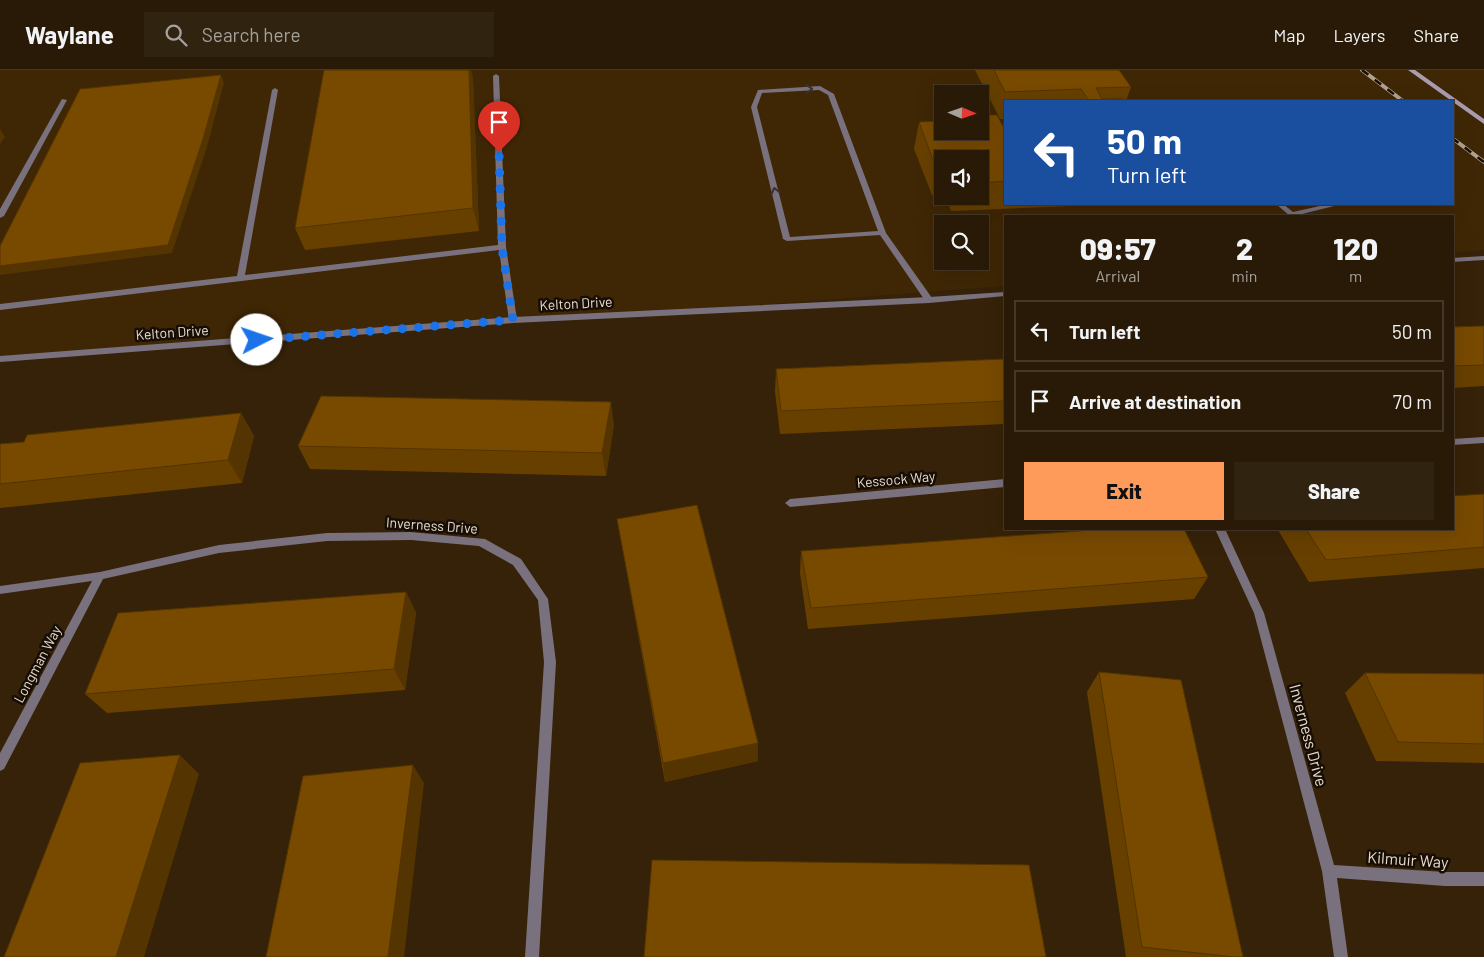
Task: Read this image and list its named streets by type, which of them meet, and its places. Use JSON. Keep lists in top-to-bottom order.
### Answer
{
  "streets": {
    "street": [
      "Kelton Drive",
      "Kessock Way",
      "Inverness Drive",
      "Longman Way",
      "Kilmuir Way"
    ]
  },
  "crossings": [
    ["Inverness Drive", "Longman Way"],
    ["Inverness Drive", "Kilmuir Way"]
  ],
  "north": "right",
  "page": {
    "header": "Waylane",
    "search": "Search here",
    "nav": ["Map", "Layers", "Share"],
    "turn": ["50 m", "Turn left"],
    "eta": [
      "09:57",
      "Arrival",
      "2",
      "min",
      "120",
      "m"
    ],
    "list": [
      {
        "name": "Turn left",
        "value": "50 m"
      },
      {
        "name": "Arrive at destination",
        "value": "70 m"
      }
    ],
    "buttons": ["Exit", "Share"]
  }
}
